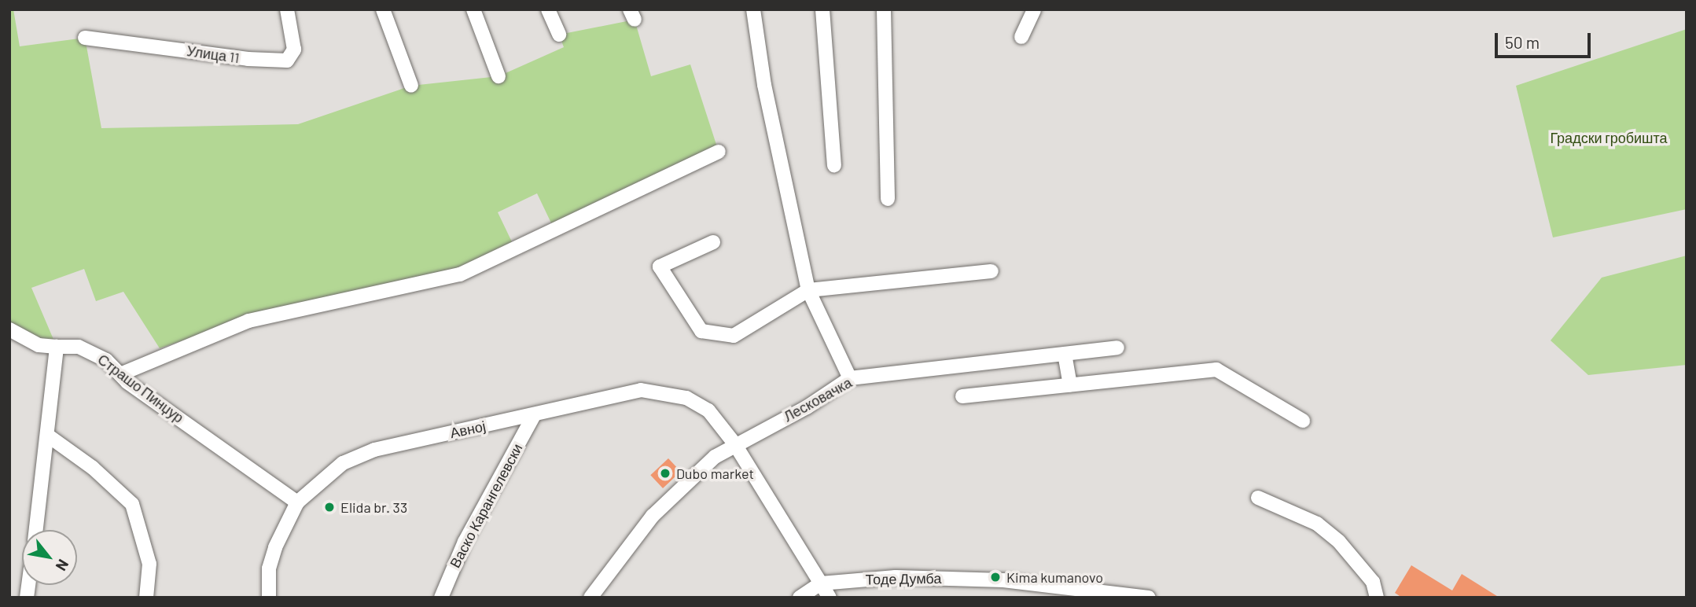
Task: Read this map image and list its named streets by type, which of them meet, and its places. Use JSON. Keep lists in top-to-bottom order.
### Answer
{
  "streets": {
    "street": [
      "Улица 11",
      "Страшо Пинџур",
      "Лесковачка",
      "Авној",
      "Васко Карангелевски",
      "Тоде Думба"
    ]
  },
  "crossings": [
    ["Страшо Пинџур", "Авној"],
    ["Лесковачка", "Авној"],
    ["Авној", "Васко Карангелевски"]
  ],
  "parks": ["Градски гробишта"],
  "places": ["Dubo market", "Elida br. 33", "Kima kumanovo"],
  "scale_bar": "50 m",
  "north": "bottom right"
}
